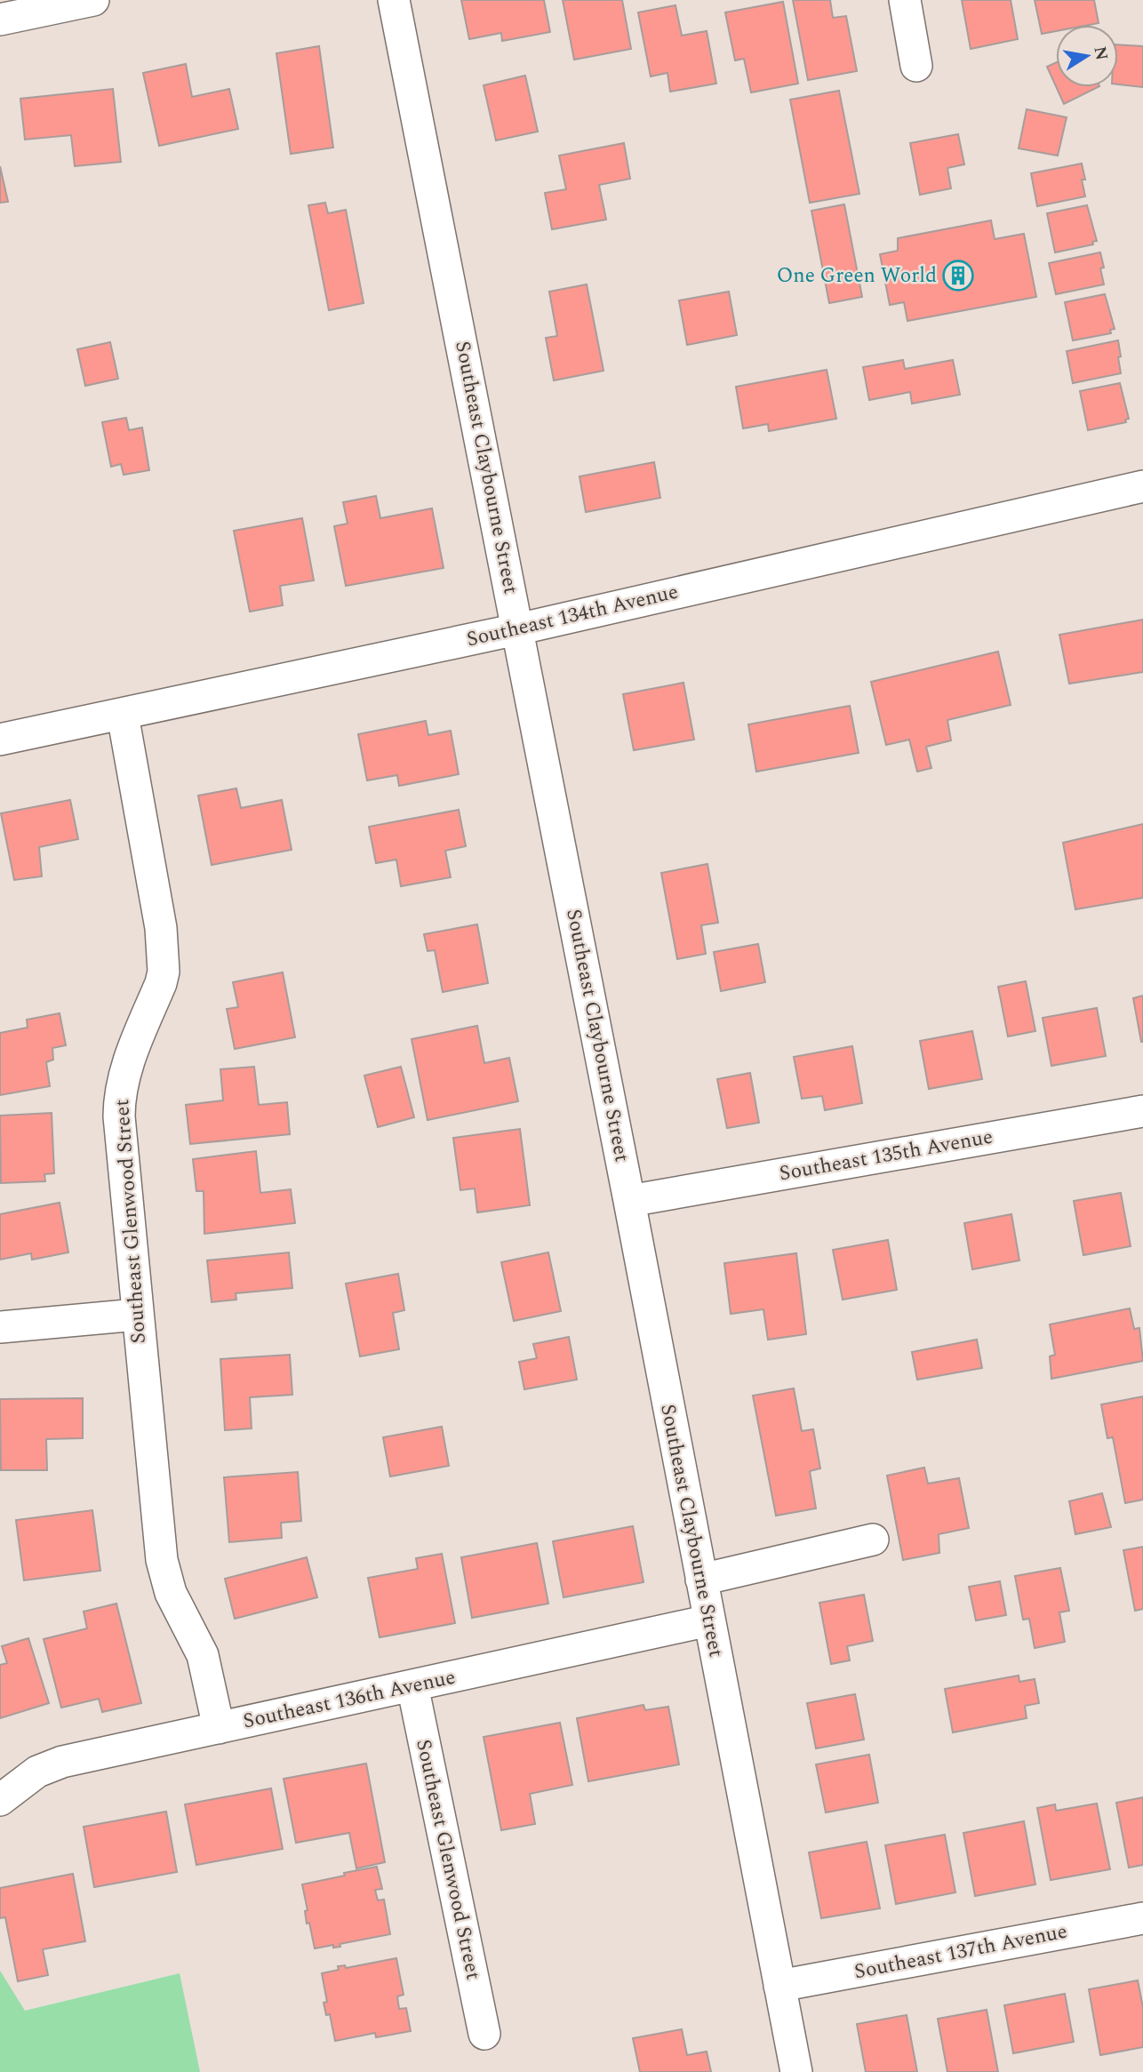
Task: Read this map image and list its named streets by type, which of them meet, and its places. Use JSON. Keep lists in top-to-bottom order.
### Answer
{
  "streets": {
    "street": [
      "Southeast Claybourne Street",
      "Southeast 134th Avenue",
      "Southeast 135th Avenue",
      "Southeast Glenwood Street",
      "Southeast 136th Avenue",
      "Southeast 137th Avenue"
    ]
  },
  "crossings": [
    ["Southeast Claybourne Street", "Southeast 134th Avenue"],
    ["Southeast Claybourne Street", "Southeast 135th Avenue"],
    ["Southeast Claybourne Street", "Southeast 136th Avenue"],
    ["Southeast Claybourne Street", "Southeast 137th Avenue"],
    ["Southeast 134th Avenue", "Southeast Glenwood Street"],
    ["Southeast Glenwood Street", "Southeast 136th Avenue"]
  ],
  "places": {
    "building": ["One Green World"]
  },
  "north": "right"
}
